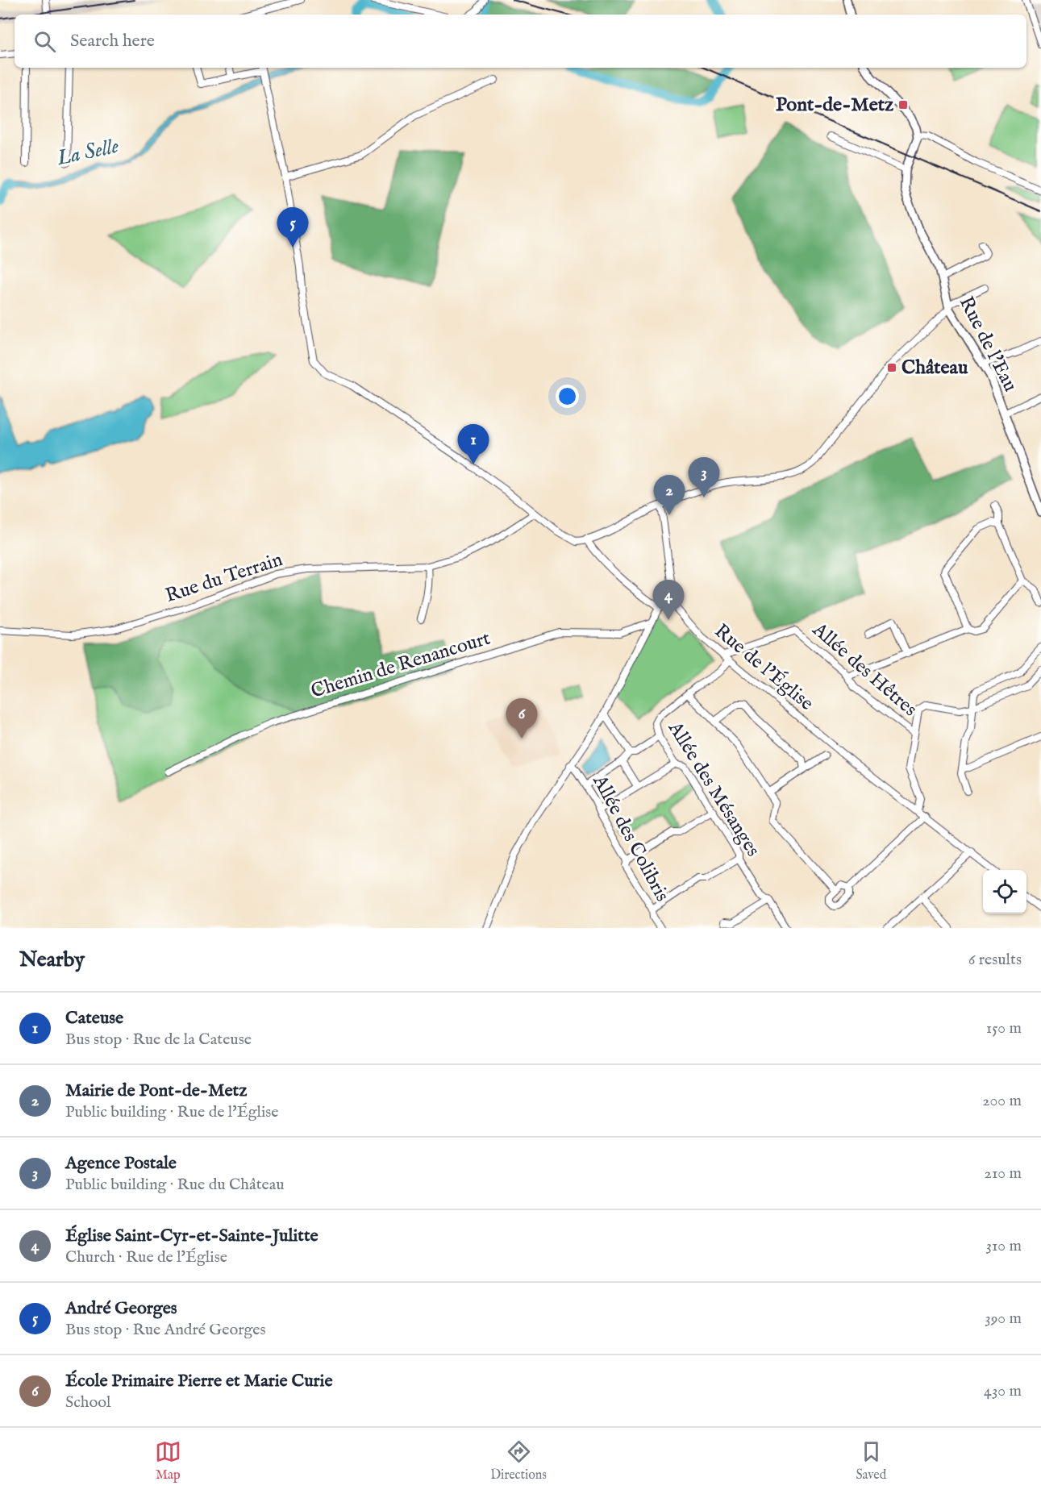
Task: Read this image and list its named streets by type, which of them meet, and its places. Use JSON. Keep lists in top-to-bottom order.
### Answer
{
  "streets": {
    "street": [
      "Rue de l'Eau",
      "Rue du Terrain",
      "Chemin de Renancourt",
      "Rue de l'Église",
      "Allée des Hêtres",
      "Allée des Mésanges",
      "Allée des Colibris"
    ]
  },
  "crossings": [
    ["Rue de l'Église", "Allée des Hêtres"],
    ["Rue de l'Église", "Allée des Mésanges"]
  ],
  "water": ["La Selle"],
  "places": {
    "transit": ["Pont-de-Metz", "Château"]
  },
  "page": {
    "search": "Search here",
    "pins": [
      "5",
      "1",
      "3",
      "2",
      "4",
      "6"
    ],
    "heading": ["Nearby", "6 results"],
    "list": [
      {
        "mark": "1",
        "name": "Cateuse",
        "note": "Bus stop · Rue de la Cateuse",
        "value": "150 m"
      },
      {
        "mark": "2",
        "name": "Mairie de Pont-de-Metz",
        "note": "Public building · Rue de l'Église",
        "value": "200 m"
      },
      {
        "mark": "3",
        "name": "Agence Postale",
        "note": "Public building · Rue du Château",
        "value": "210 m"
      },
      {
        "mark": "4",
        "name": "Église Saint-Cyr-et-Sainte-Julitte",
        "note": "Church · Rue de l'Église",
        "value": "310 m"
      },
      {
        "mark": "5",
        "name": "André Georges",
        "note": "Bus stop · Rue André Georges",
        "value": "390 m"
      },
      {
        "mark": "6",
        "name": "École Primaire Pierre et Marie Curie",
        "note": "School",
        "value": "430 m"
      }
    ],
    "nav": ["Map", "Directions", "Saved"]
  }
}
